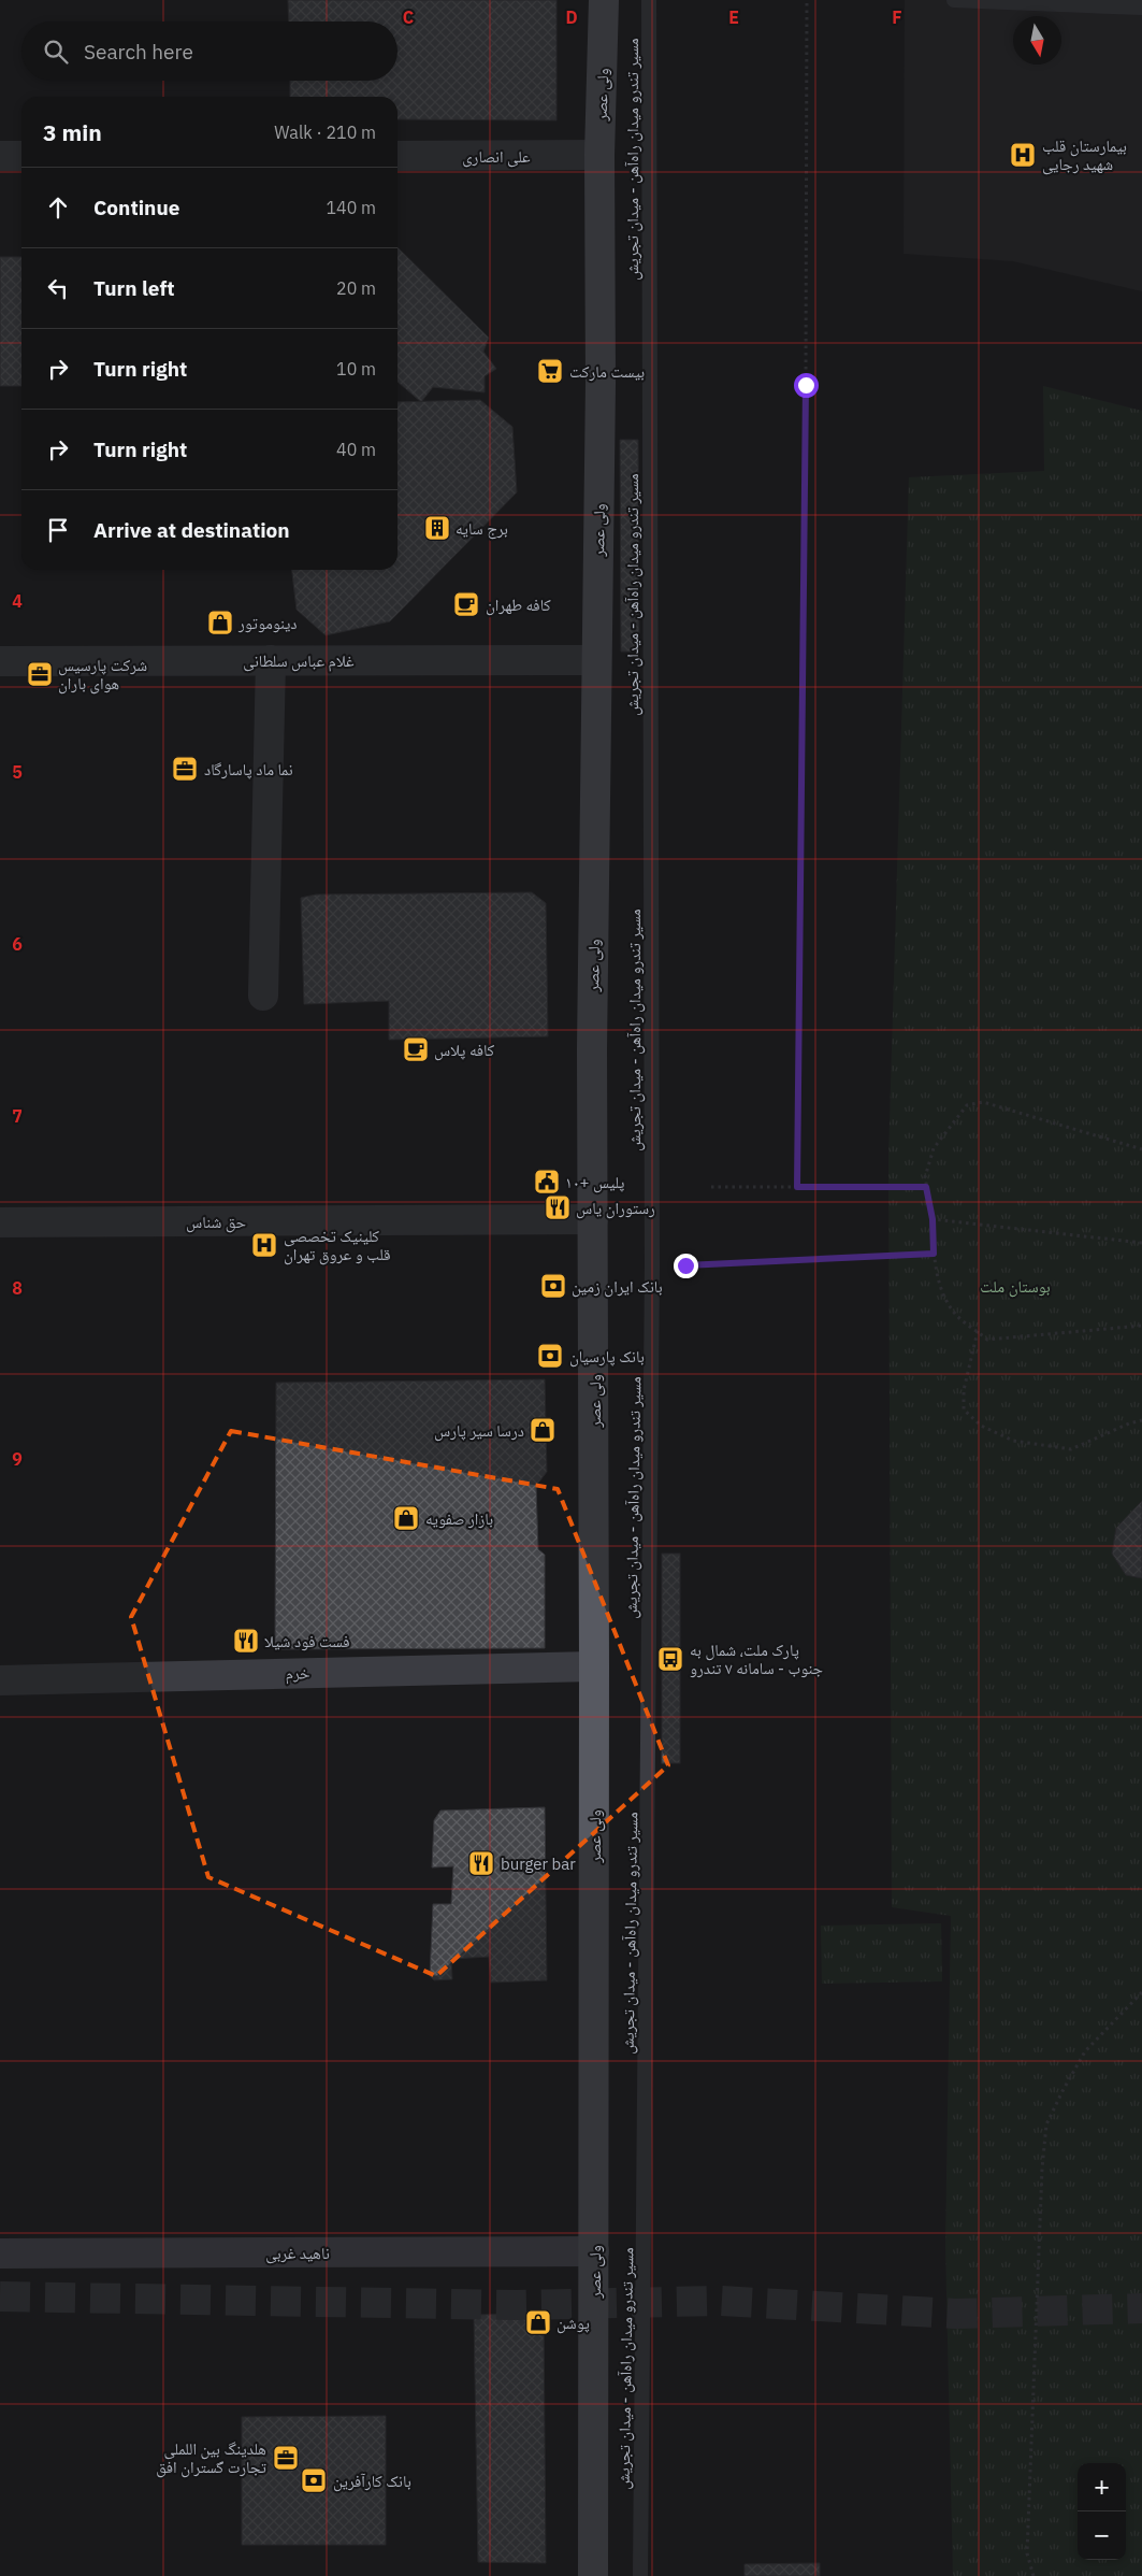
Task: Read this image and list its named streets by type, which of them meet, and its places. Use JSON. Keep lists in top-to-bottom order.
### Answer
{
  "streets": {
    "main road": ["ولی عصر", "ناهید غربی"],
    "street": [
      "علی انصاری",
      "غلام عباس سلطانی",
      "حق شناس",
      "خرم"
    ],
    "lane": ["مسیر تندرو میدان راه‌آهن - میدان تجریش"]
  },
  "crossings": [
    ["ولی عصر", "علی انصاری"],
    ["ولی عصر", "غلام عباس سلطانی"],
    ["ولی عصر", "حق شناس"],
    ["ولی عصر", "خرم"],
    ["ولی عصر", "ناهید غربی"]
  ],
  "parks": ["بوستان ملت"],
  "places": {
    "hospital": ["بیمارستان قلب شهید رجایی", "کلینیک تخصصی قلب و عروق تهران"],
    "supermarket": ["بیست مارکت"],
    "building": ["برج سایه"],
    "cafe": ["کافه طهران", "کافه پلاس"],
    "shop": [
      "دینوموتور",
      "درسا سیر پارس",
      "بازار صفویه",
      "پوشن"
    ],
    "office": ["شرکت پارسیس هوای باران", "نما ماد پاسارگاد", "هلدینگ بین اللملی تجارت گستران افق"],
    "public building": ["پلیس +۱۰"],
    "restaurant": ["رستوران یاس", "فست فود شیلا", "burger bar"],
    "bank": ["بانک ایران زمین", "بانک پارسیان", "بانک کارآفرین"],
    "bus stop": ["پارک ملت، شمال به جنوب - سامانه ۷ تندرو"]
  },
  "north": "bottom",
  "page": {
    "search": "Search here",
    "heading": ["3 min", "Walk · 210 m"],
    "list": [
      ["Continue", "140 m"],
      ["Turn left", "20 m"],
      ["Turn right", "10 m"],
      ["Turn right", "40 m"],
      "Arrive at destination"
    ],
    "map_buttons": ["+", "−"]
  },
  "grid": {
    "columns": [
      "C",
      "D",
      "E",
      "F"
    ],
    "rows": [
      "4",
      "5",
      "6",
      "7",
      "8",
      "9"
    ]
  }
}
